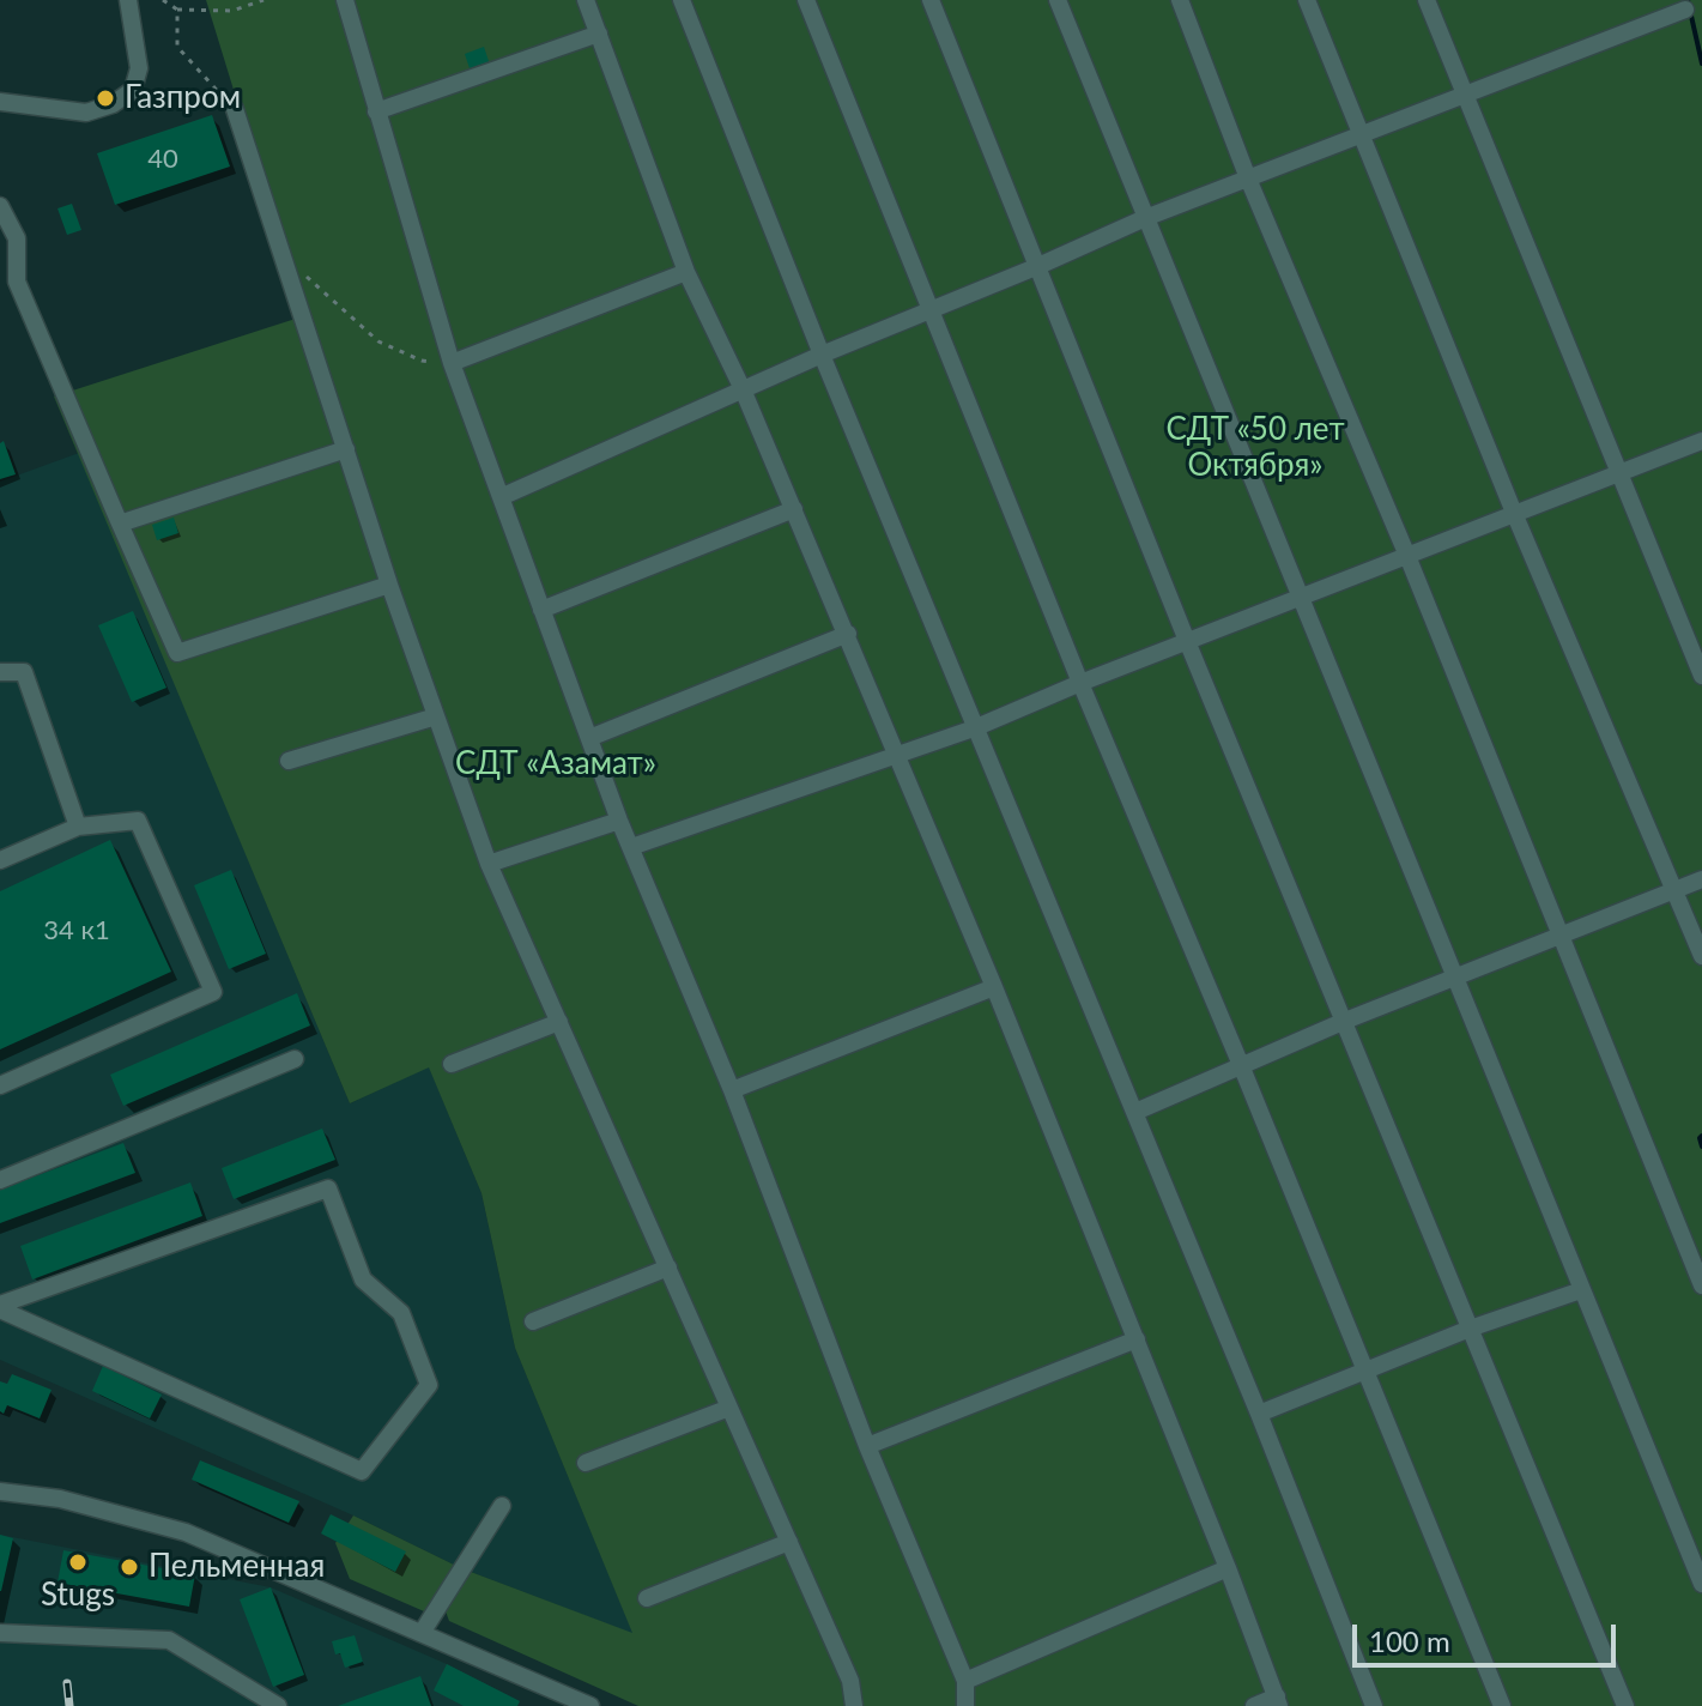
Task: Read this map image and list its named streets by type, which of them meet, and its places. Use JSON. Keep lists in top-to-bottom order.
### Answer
{
  "parks": ["СДТ «50 лет Октября»", "СДТ «Азамат»"],
  "places": ["Газпром", "Stugs", "Пельменная"],
  "house_numbers": ["40", "34 к1"],
  "scale_bar": "100 m"
}
